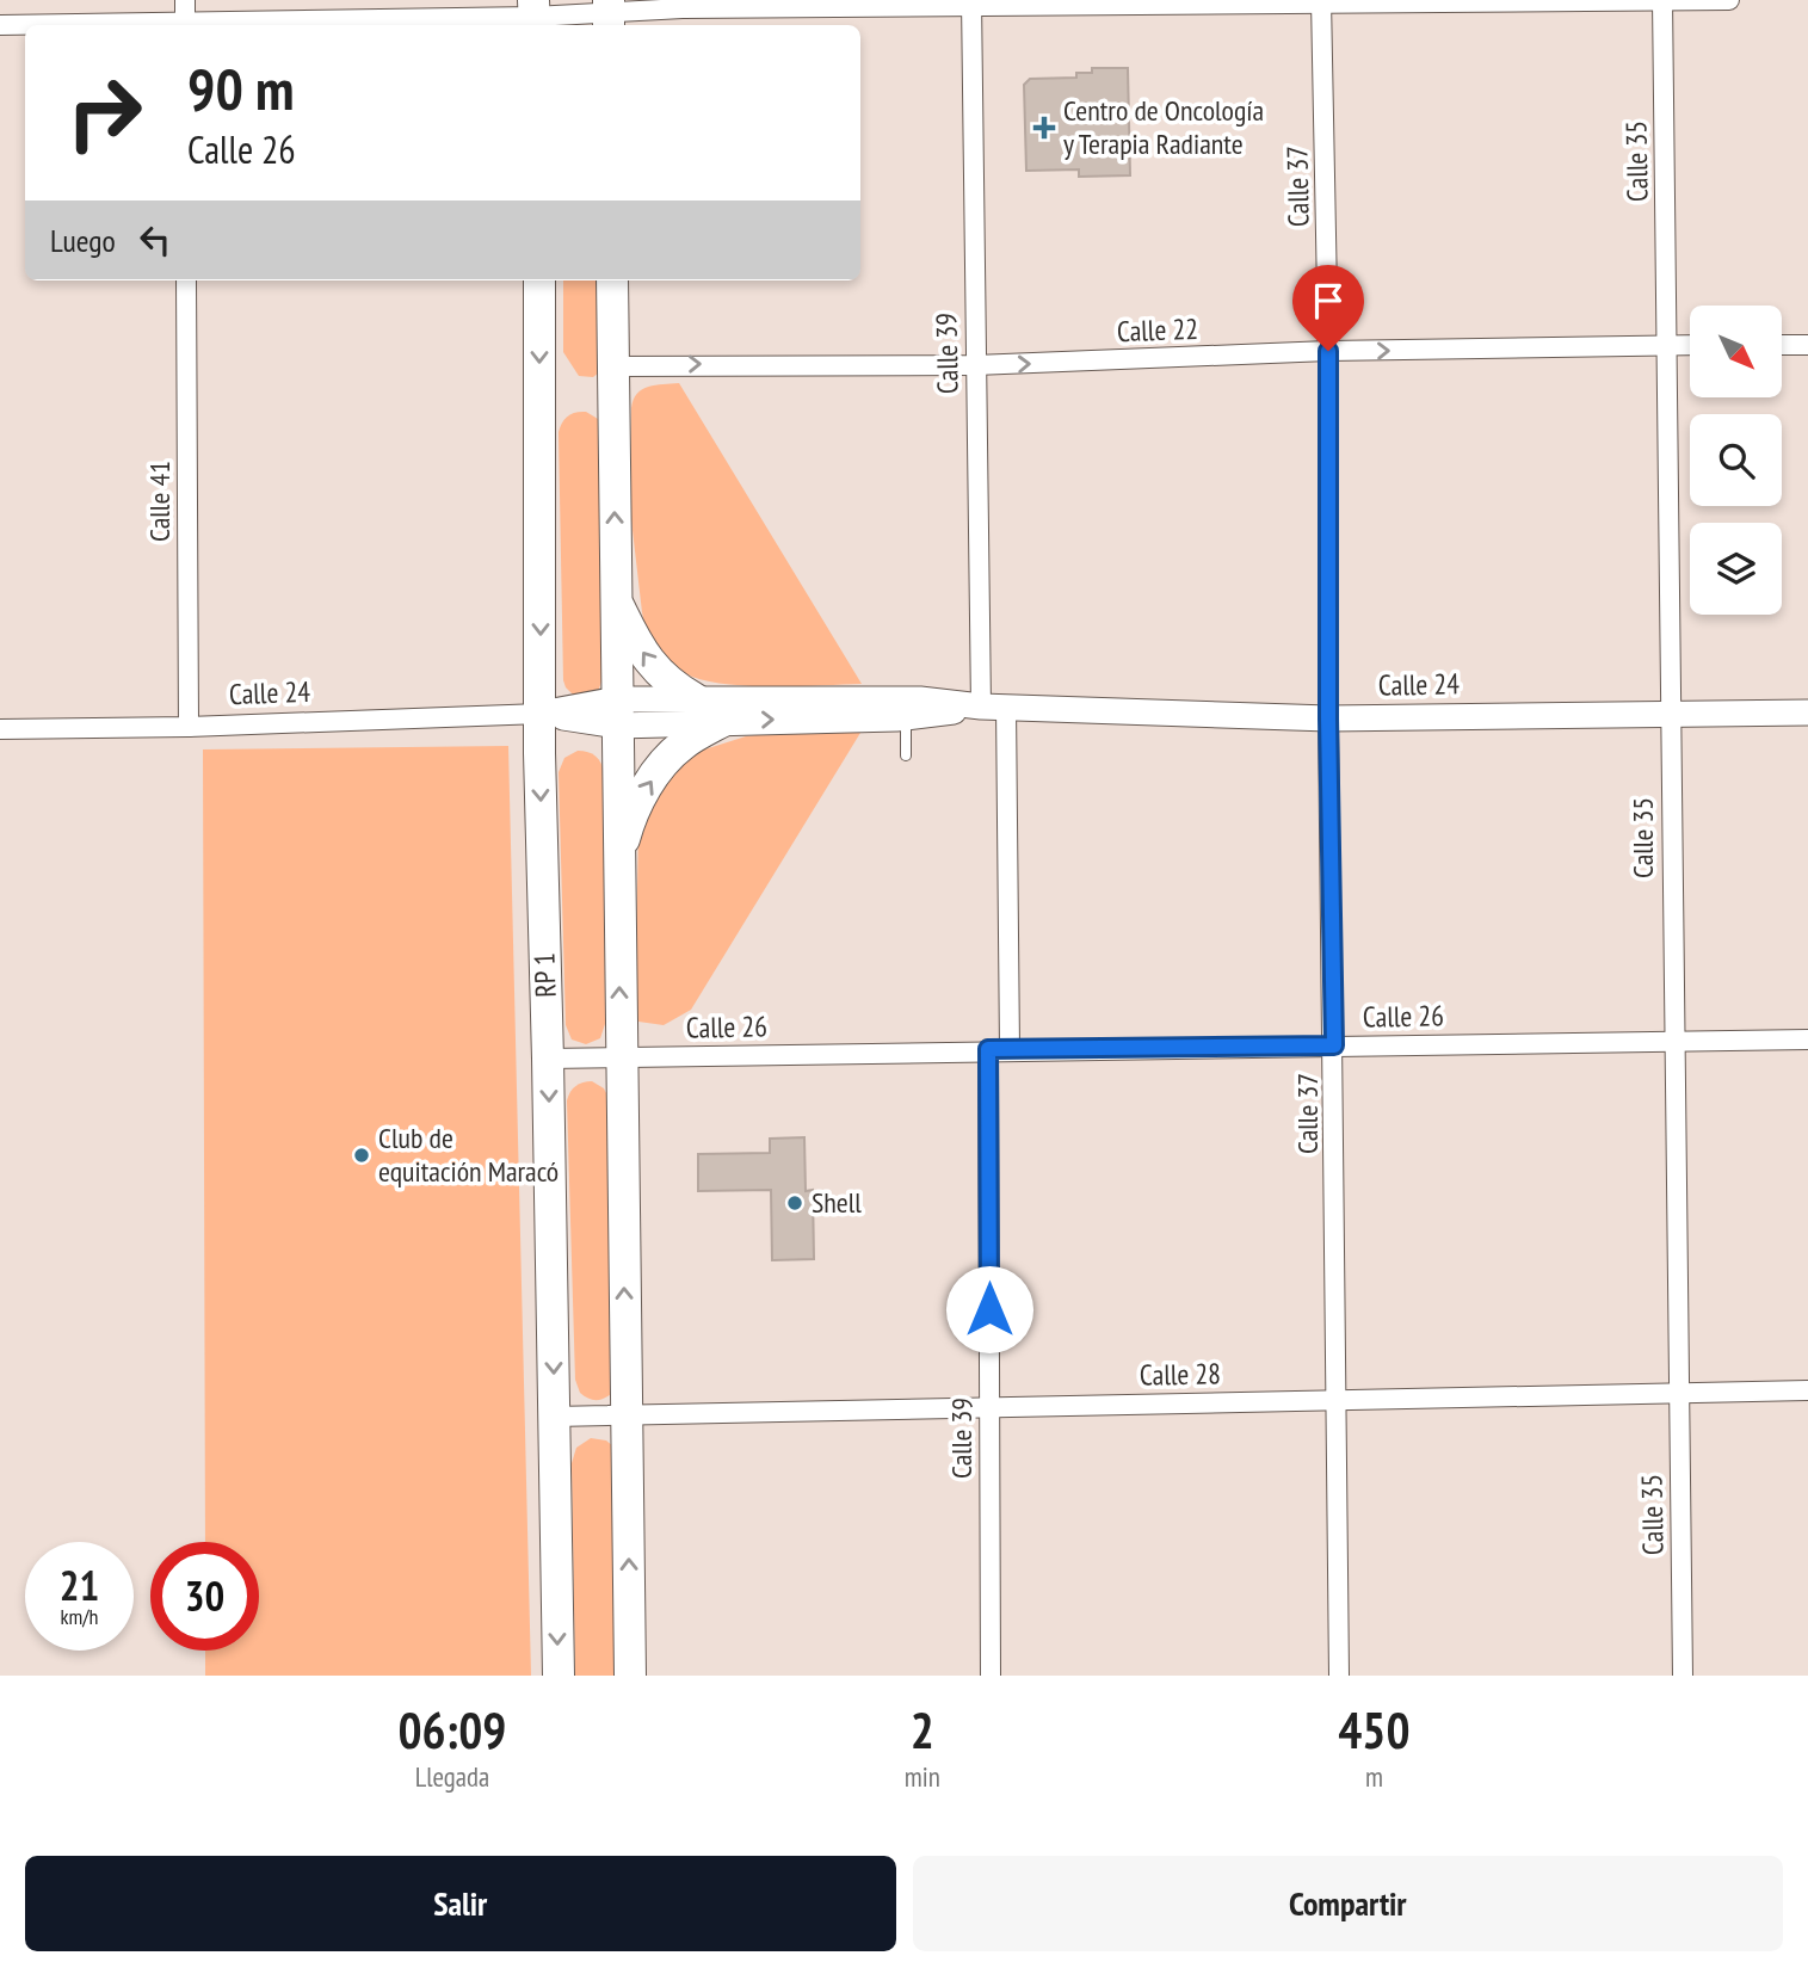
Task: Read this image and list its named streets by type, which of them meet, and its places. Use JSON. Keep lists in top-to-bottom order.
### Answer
{
  "streets": {
    "main road": ["RP 1"],
    "street": [
      "Calle 35",
      "Calle 37",
      "Calle 22",
      "Calle 39",
      "Calle 41",
      "Calle 24",
      "Calle 26",
      "Calle 28"
    ]
  },
  "crossings": [
    ["Calle 35", "Calle 22"],
    ["Calle 35", "Calle 24"],
    ["Calle 35", "Calle 26"],
    ["Calle 35", "Calle 28"],
    ["Calle 37", "Calle 22"],
    ["Calle 37", "Calle 24"],
    ["Calle 37", "Calle 26"],
    ["Calle 37", "Calle 28"],
    ["Calle 22", "Calle 39"],
    ["Calle 39", "Calle 24"],
    ["Calle 39", "Calle 26"],
    ["Calle 39", "Calle 28"],
    ["Calle 41", "Calle 24"],
    ["Calle 24", "RP 1"],
    ["RP 1", "Calle 26"],
    ["RP 1", "Calle 28"]
  ],
  "one_way": ["Calle 22"],
  "places": {
    "health": ["Centro de Oncología y Terapia Radiante"],
    "other": ["Club de equitación Maracó", "Shell"]
  },
  "north": "bottom right",
  "page": {
    "turn": ["90 m", "Calle 26"],
    "then": "Luego",
    "speed": "21 km/h",
    "limit": "30",
    "eta": [
      "06:09",
      "Llegada",
      "2",
      "min",
      "450",
      "m"
    ],
    "buttons": ["Salir", "Compartir"]
  }
}
